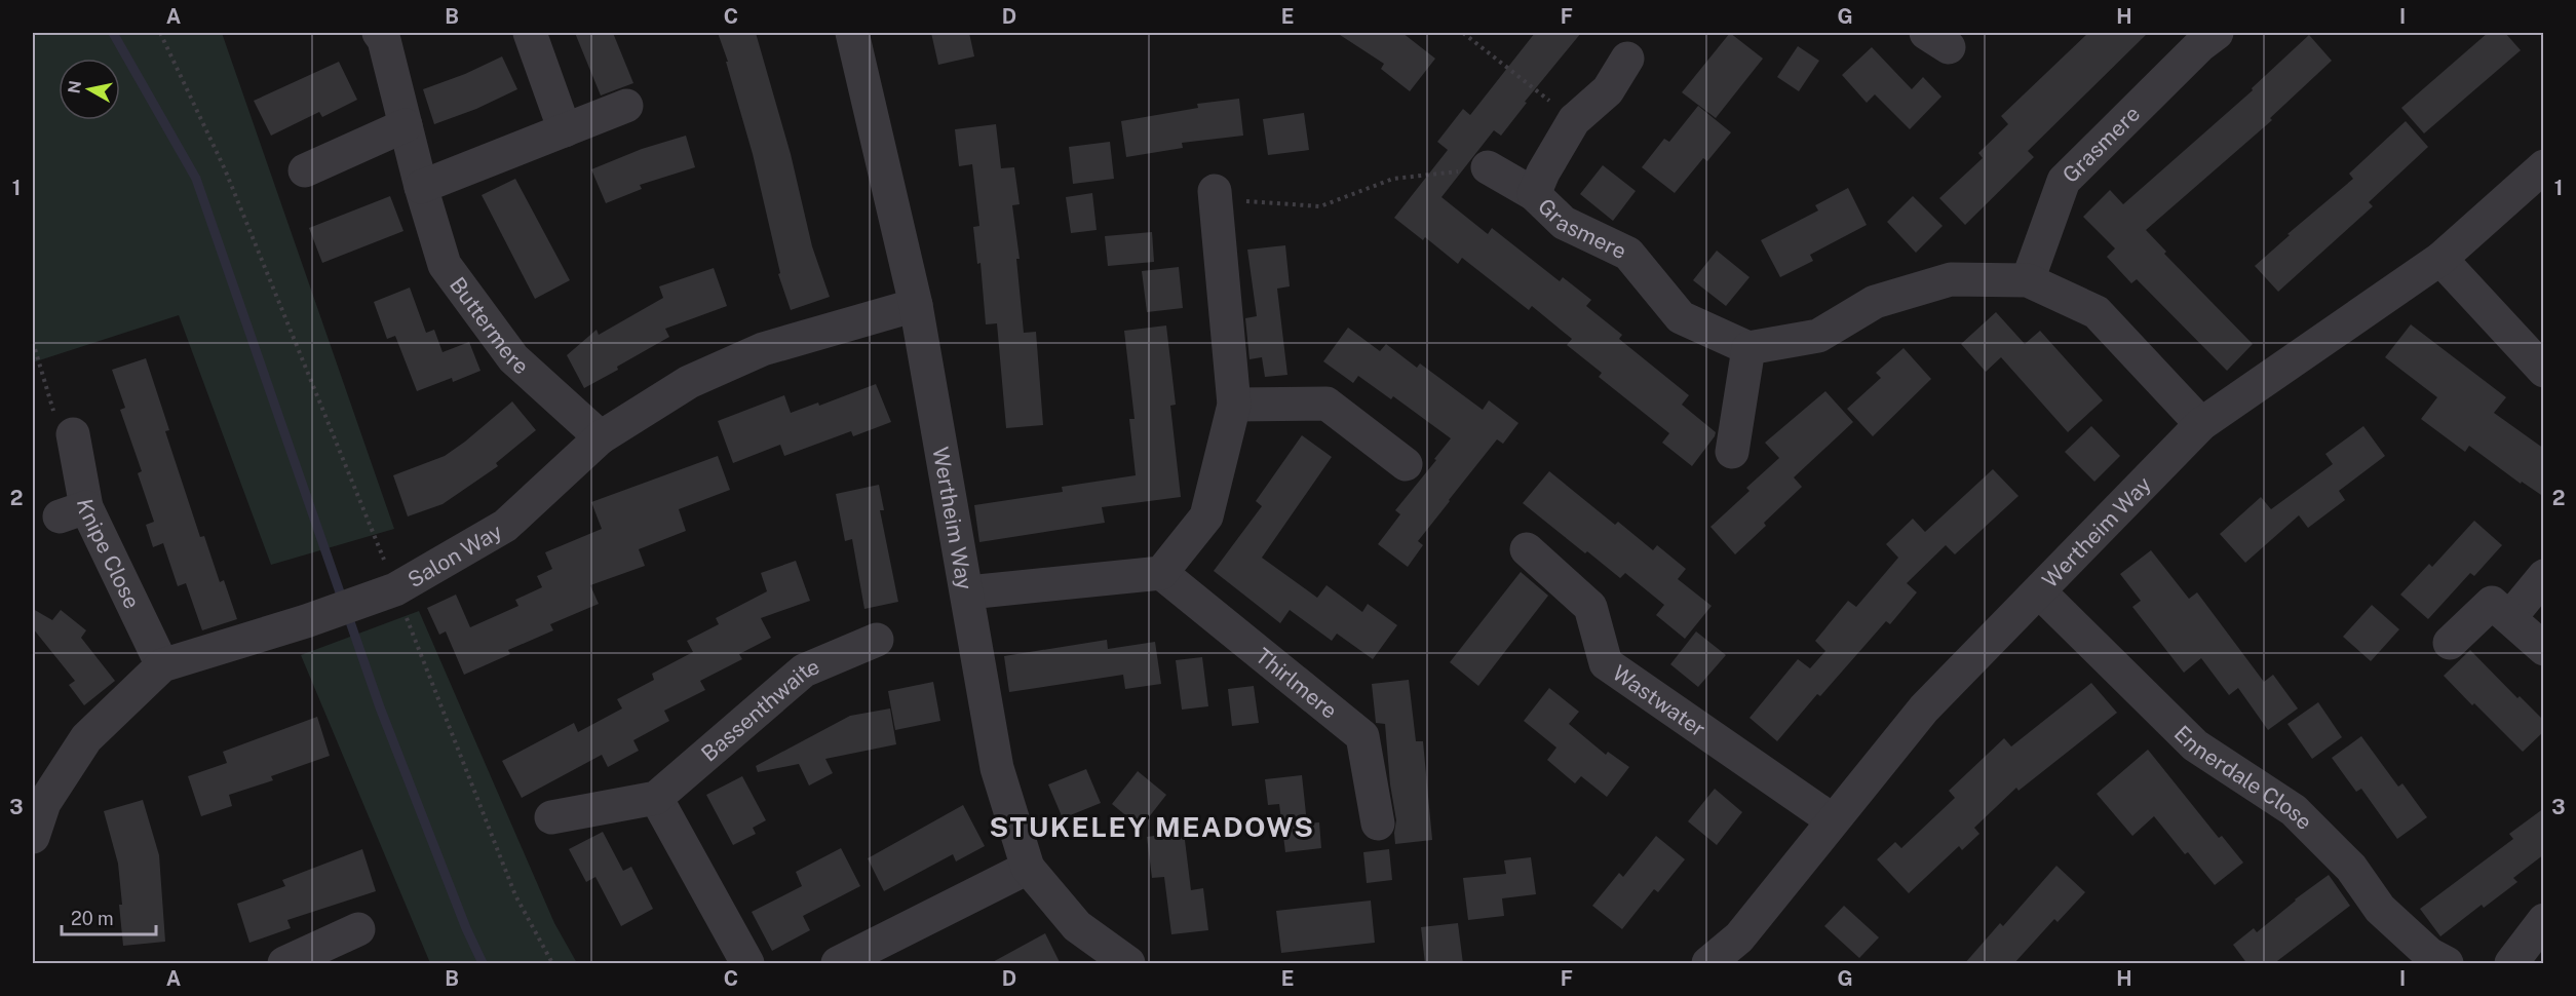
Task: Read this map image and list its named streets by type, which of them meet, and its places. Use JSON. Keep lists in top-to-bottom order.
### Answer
{
  "streets": {
    "street": [
      "Grasmere",
      "Buttermere",
      "Wertheim Way",
      "Knipe Close",
      "Salon Way",
      "Thirlmere",
      "Wastwater",
      "Bassenthwaite",
      "Ennerdale Close"
    ]
  },
  "crossings": [
    ["Buttermere", "Salon Way"],
    ["Wertheim Way", "Salon Way"],
    ["Wertheim Way", "Wastwater"],
    ["Wertheim Way", "Ennerdale Close"],
    ["Knipe Close", "Salon Way"]
  ],
  "districts": ["STUKELEY MEADOWS"],
  "scale_bar": "20 m",
  "north": "left",
  "grid": {
    "columns": [
      "A",
      "B",
      "C",
      "D",
      "E",
      "F",
      "G",
      "H",
      "I"
    ],
    "rows": ["1", "2", "3"]
  }
}
